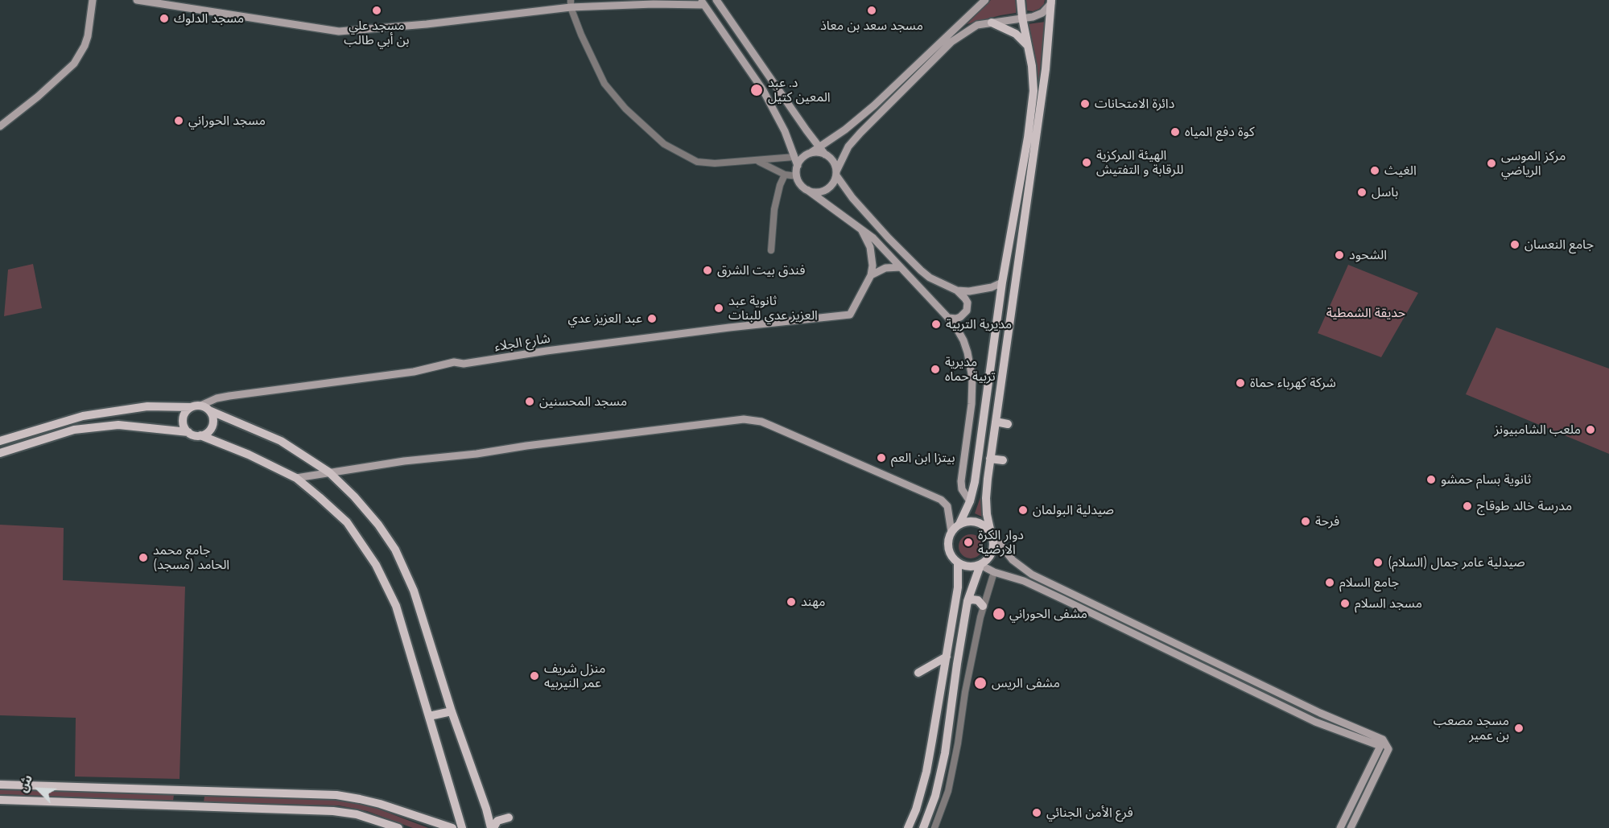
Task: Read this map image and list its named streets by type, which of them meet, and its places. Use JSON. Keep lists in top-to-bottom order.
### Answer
{
  "streets": {
    "main road": ["شارع الجلاء"]
  },
  "parks": ["حديقة الشمطية"],
  "places": [
    "مسجد علي بن أبي طالب",
    "مسجد سعد بن معاذ",
    "مسجد الدلوك",
    "د. عبد المعين كتيل",
    "دائرة الامتحانات",
    "مسجد الحوراني",
    "كوة دفع المياه",
    "الهيئة المركزية للرقابة و التفتيش",
    "مركز الموسى الرياضي",
    "الغيث",
    "باسل",
    "جامع النعسان",
    "الشحود",
    "فندق بيت الشرق",
    "ثانوية عبد العزيز عدي للبنات",
    "عبد العزيز عدي",
    "مديرية التربية",
    "مديرية تربية حماه",
    "شركة كهرباء حماة",
    "مسجد المحسنين",
    "ملعب الشامبيونز",
    "بيتزا ابن العم",
    "ثانوية بسام حمشو",
    "مدرسة خالد طوقاج",
    "صيدلية البولمان",
    "فرحة",
    "دوار الكرة الارضية",
    "جامع محمد الحامد (مسجد)",
    "صيدلية عامر جمال (السلام)",
    "جامع السلام",
    "مهند",
    "مسجد السلام",
    "مشفى الحوراني",
    "منزل شريف عمر النيربيه",
    "مشفى الريس",
    "مسجد مصعب بن عمير",
    "فرع الأمن الجنائي"
  ],
  "north": "top left"
}
